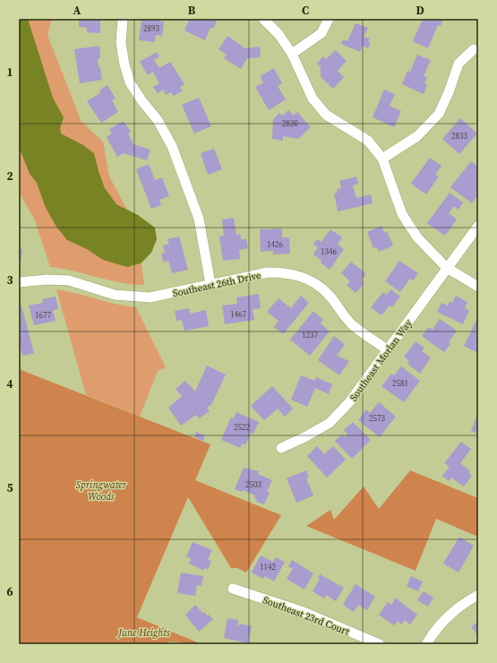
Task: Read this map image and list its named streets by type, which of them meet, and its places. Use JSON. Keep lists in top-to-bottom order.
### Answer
{
  "streets": {
    "street": ["Southeast 26th Drive", "Southeast Morlan Way", "Southeast 23rd Court"]
  },
  "crossings": [
    ["Southeast 26th Drive", "Southeast Morlan Way"]
  ],
  "parks": ["Springwater Woods", "June Heights"],
  "house_numbers": [
    "2893",
    "2830",
    "2833",
    "1426",
    "1346",
    "1467",
    "1677",
    "1237",
    "2581",
    "2573",
    "2522",
    "2503",
    "1142"
  ],
  "grid": {
    "columns": [
      "A",
      "B",
      "C",
      "D"
    ],
    "rows": [
      "1",
      "2",
      "3",
      "4",
      "5",
      "6"
    ]
  }
}
